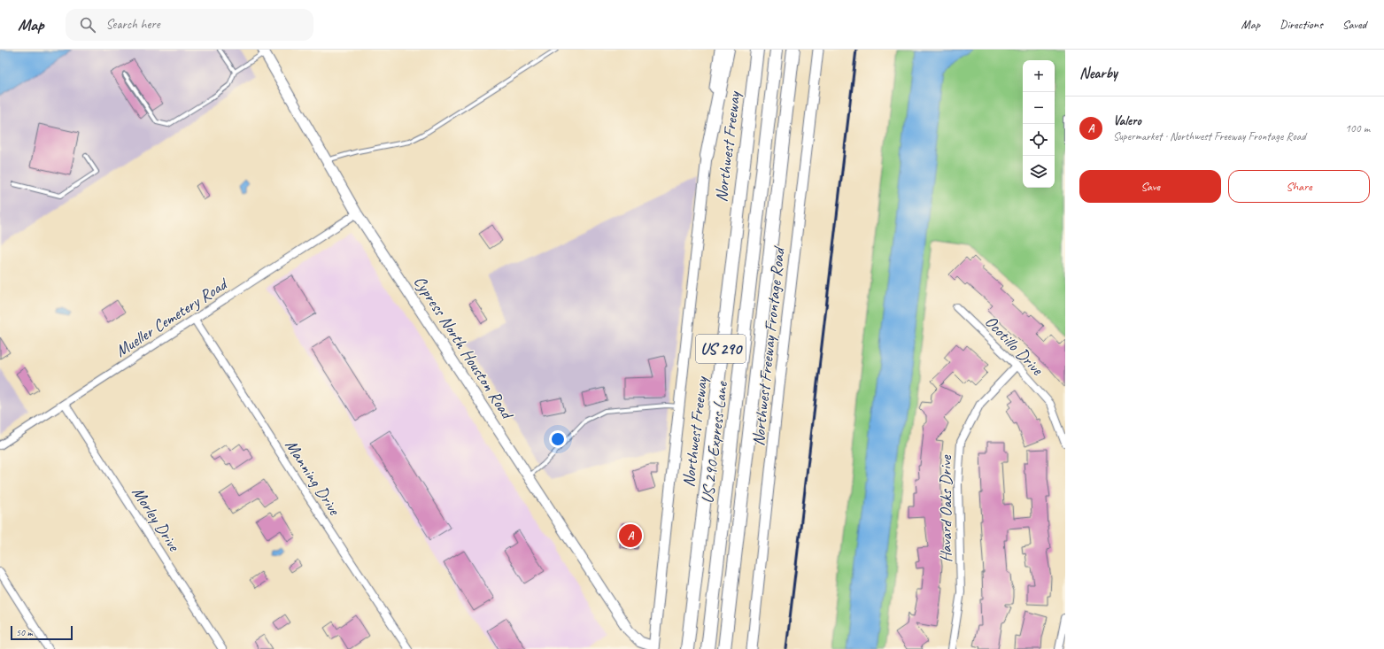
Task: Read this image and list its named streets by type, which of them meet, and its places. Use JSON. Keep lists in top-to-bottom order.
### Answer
{
  "streets": {
    "highway": ["Northwest Freeway", "US 290", "US 290 Express Lane"],
    "main road": ["Cypress North Houston Road", "Northwest Freeway Frontage Road"],
    "street": [
      "Mueller Cemetery Road",
      "Ocotillo Drive",
      "Manning Drive",
      "Havard Oaks Drive",
      "Morley Drive"
    ]
  },
  "crossings": [
    ["Mueller Cemetery Road", "Cypress North Houston Road"],
    ["Mueller Cemetery Road", "Manning Drive"],
    ["Mueller Cemetery Road", "Morley Drive"],
    ["Ocotillo Drive", "Havard Oaks Drive"]
  ],
  "scale_bar": "50 m",
  "page": {
    "header": "Map",
    "search": "Search here",
    "nav": ["Map", "Directions", "Saved"],
    "heading": "Nearby",
    "map_buttons": ["+", "−"],
    "list": [
      {
        "mark": "A",
        "name": "Valero",
        "note": "Supermarket · Northwest Freeway Frontage Road",
        "value": "100 m"
      }
    ],
    "buttons": ["Save", "Share"],
    "pins": "A",
    "scale": "50 m"
  }
}
